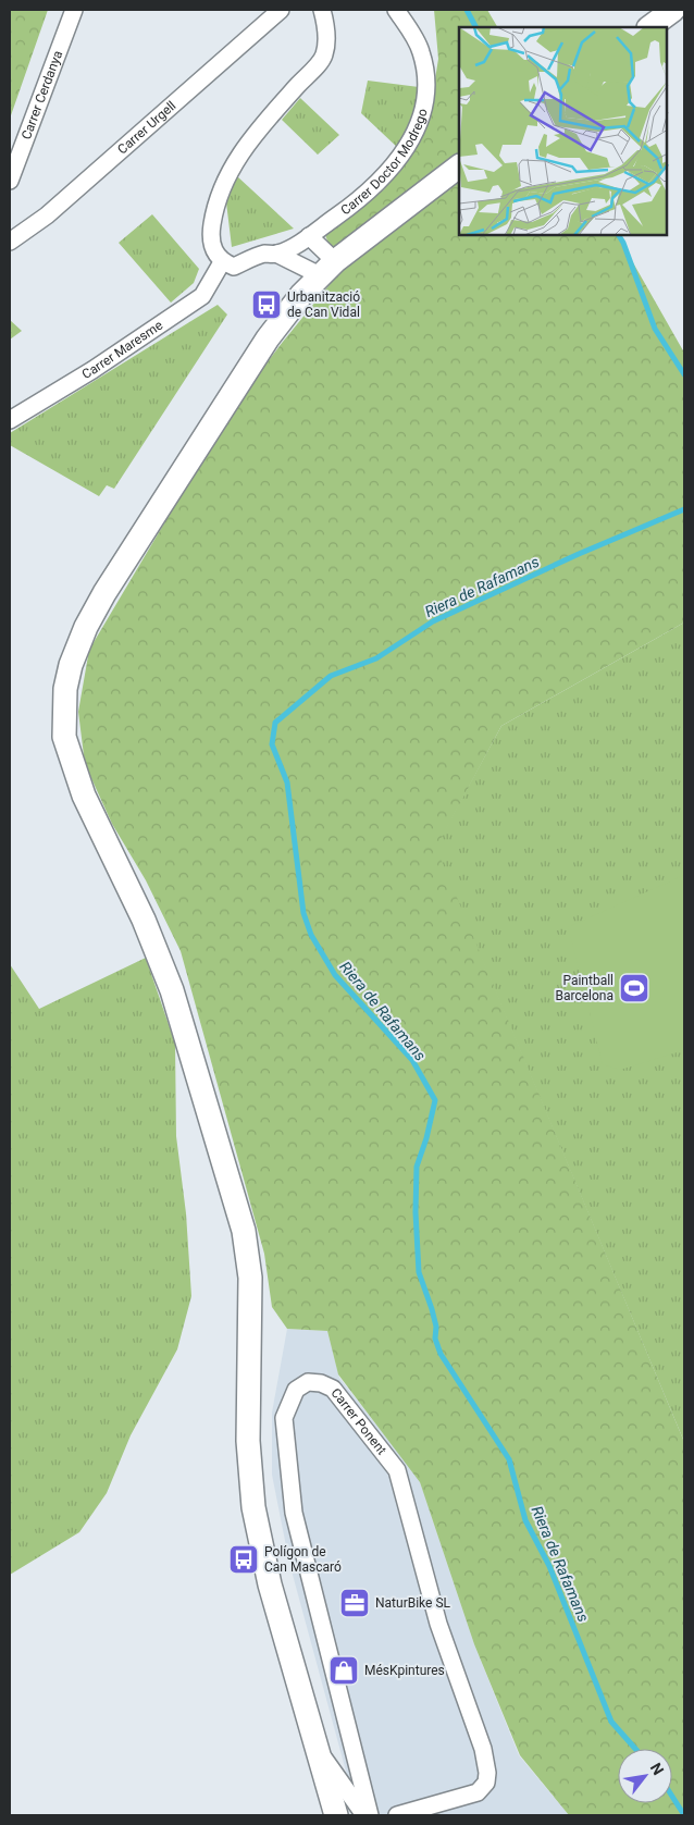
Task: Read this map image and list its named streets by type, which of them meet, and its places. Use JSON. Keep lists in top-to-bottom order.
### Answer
{
  "streets": {
    "street": [
      "Carrer Cerdanya",
      "Carrer Urgell",
      "Carrer Doctor Modrego",
      "Carrer Maresme",
      "Carrer Ponent"
    ]
  },
  "crossings": [
    ["Carrer Doctor Modrego", "Carrer Maresme"]
  ],
  "water": ["Riera de Rafamans"],
  "places": {
    "bus stop": ["Urbanització de Can Vidal", "Polígon de Can Mascaró"],
    "sports": ["Paintball Barcelona"],
    "office": ["NaturBike SL"],
    "shop": ["MésKpintures"]
  },
  "north": "top right"
}
